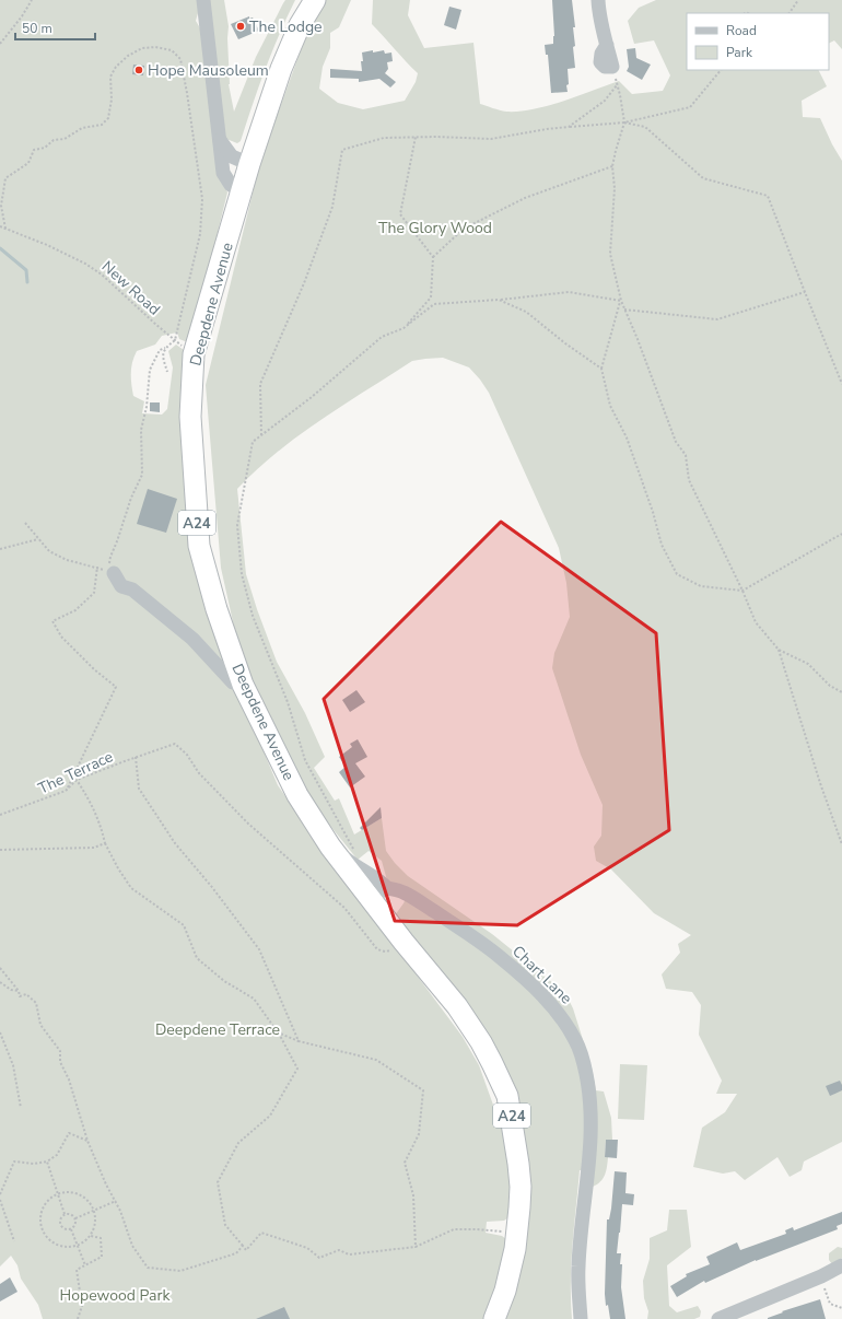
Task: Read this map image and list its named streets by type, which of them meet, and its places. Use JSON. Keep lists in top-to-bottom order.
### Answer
{
  "streets": {
    "highway": ["Deepdene Avenue", "A24"],
    "street": ["Chart Lane"],
    "path": ["New Road", "The Terrace"]
  },
  "crossings": [
    ["New Road", "Deepdene Avenue"],
    ["Deepdene Avenue", "Chart Lane"]
  ],
  "parks": ["The Glory Wood", "Deepdene Terrace", "Hopewood Park"],
  "places": ["The Lodge", "Hope Mausoleum"],
  "legend": ["Road", "Park"],
  "scale_bar": "50 m"
}
